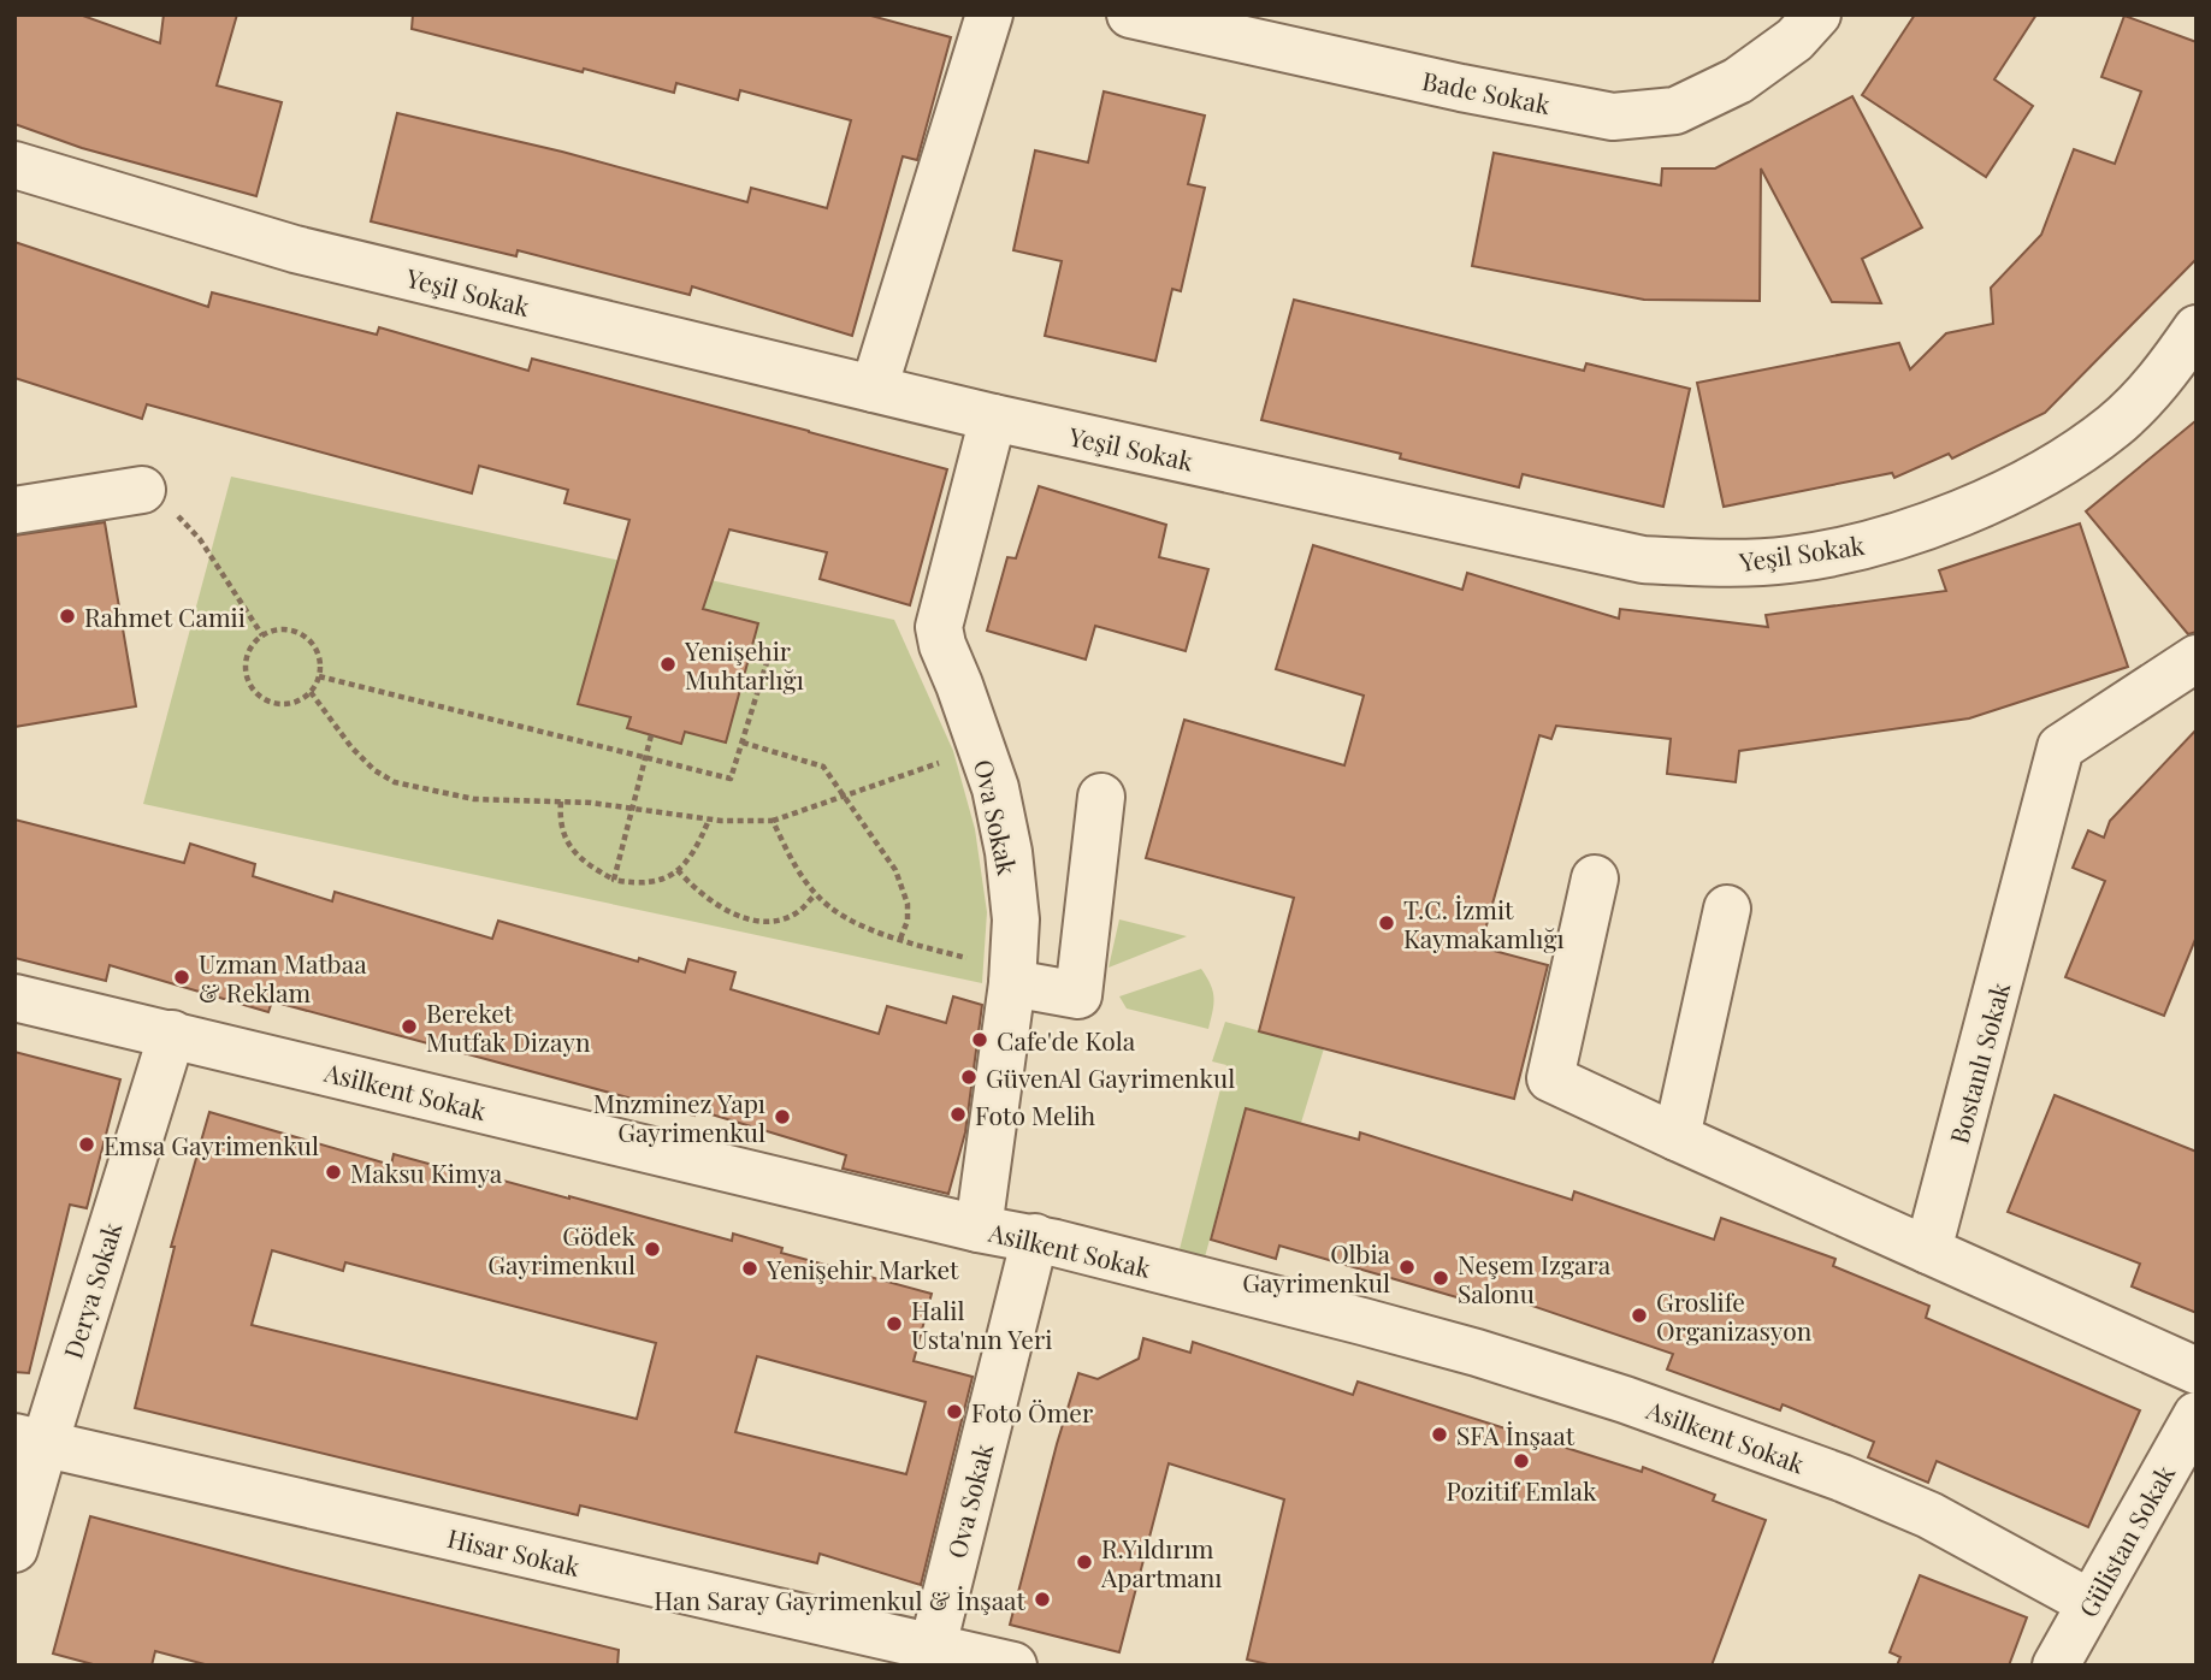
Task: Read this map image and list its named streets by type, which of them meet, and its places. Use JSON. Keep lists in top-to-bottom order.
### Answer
{
  "streets": {
    "street": [
      "Bade Sokak",
      "Yeşil Sokak",
      "Ova Sokak",
      "Bostanlı Sokak",
      "Asilkent Sokak",
      "Derya Sokak",
      "Gülistan Sokak",
      "Hisar Sokak"
    ]
  },
  "crossings": [
    ["Yeşil Sokak", "Ova Sokak"],
    ["Ova Sokak", "Asilkent Sokak"],
    ["Ova Sokak", "Hisar Sokak"],
    ["Asilkent Sokak", "Derya Sokak"],
    ["Asilkent Sokak", "Gülistan Sokak"],
    ["Derya Sokak", "Hisar Sokak"]
  ],
  "places": [
    "Rahmet Camii",
    "Yenişehir Muhtarlığı",
    "T.C. İzmit Kaymakamlığı",
    "Uzman Matbaa & Reklam",
    "Bereket Mutfak Dizayn",
    "Cafe'de Kola",
    "GüvenAl Gayrimenkul",
    "Foto Melih",
    "Mnzminez Yapı Gayrimenkul",
    "Emsa Gayrimenkul",
    "Maksu Kimya",
    "Gödek Gayrimenkul",
    "Olbia Gayrimenkul",
    "Yenişehir Market",
    "Neşem Izgara Salonu",
    "Groslife Organizasyon",
    "Halil Usta'nın Yeri",
    "Foto Ömer",
    "SFA İnşaat",
    "Pozitif Emlak",
    "R.Yıldırım Apartmanı",
    "Han Saray Gayrimenkul & İnşaat"
  ]
}
